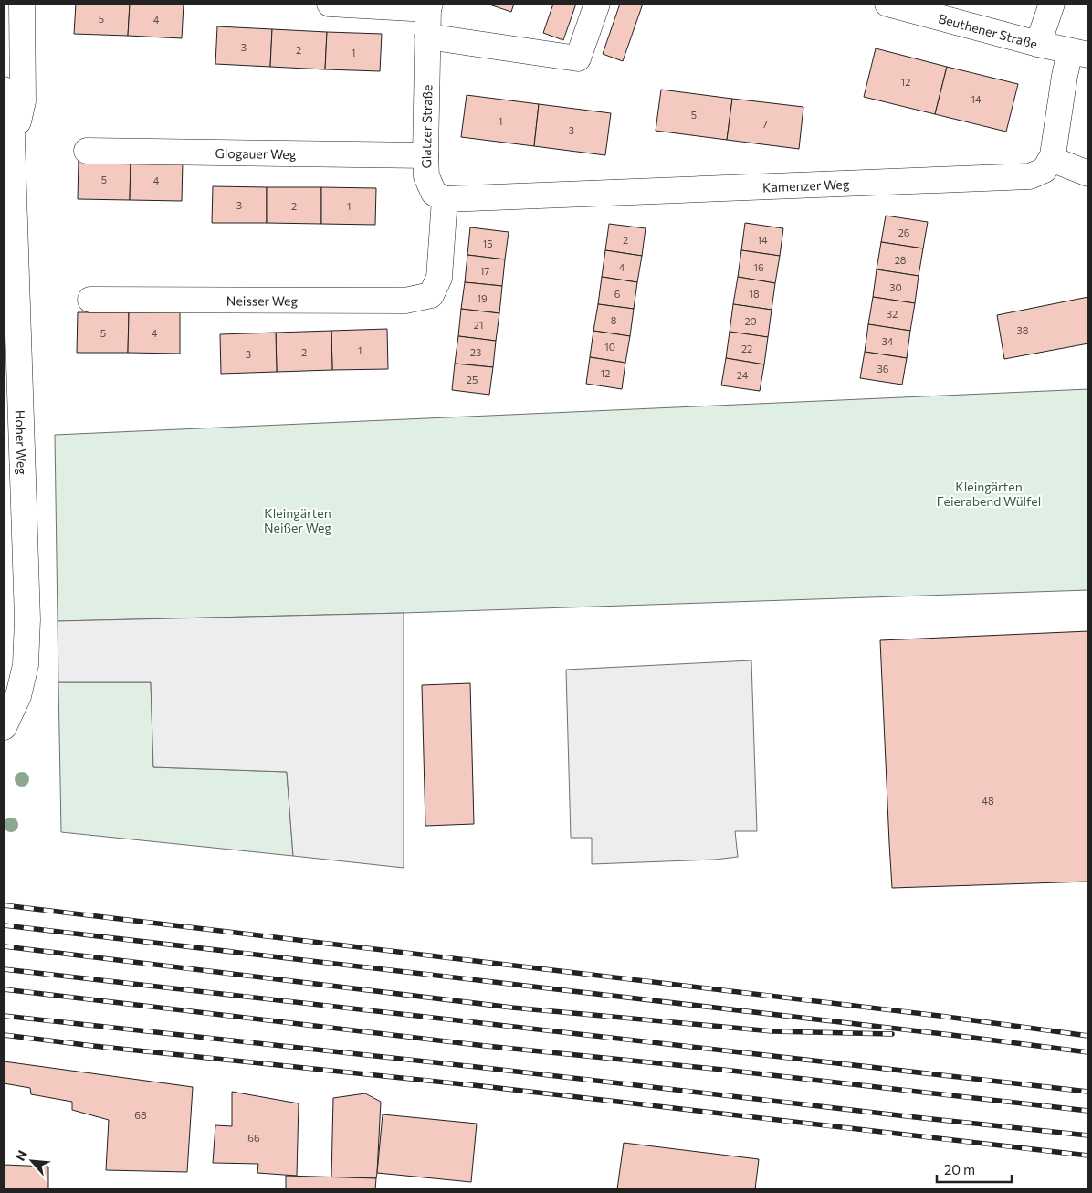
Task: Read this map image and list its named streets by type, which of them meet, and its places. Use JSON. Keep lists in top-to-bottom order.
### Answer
{
  "streets": {
    "street": [
      "Beuthener Straße",
      "Glatzer Straße",
      "Glogauer Weg",
      "Kamenzer Weg",
      "Neisser Weg",
      "Hoher Weg"
    ]
  },
  "crossings": [
    ["Glatzer Straße", "Glogauer Weg"],
    ["Glatzer Straße", "Kamenzer Weg"],
    ["Glatzer Straße", "Neisser Weg"],
    ["Kamenzer Weg", "Neisser Weg"]
  ],
  "parks": ["Kleingärten Feierabend Wülfel", "Kleingärten Neißer Weg"],
  "house_numbers": [
    "5",
    "4",
    "3",
    "2",
    "1",
    "12",
    "14",
    "5",
    "1",
    "7",
    "3",
    "5",
    "4",
    "3",
    "2",
    "1",
    "26",
    "2",
    "14",
    "15",
    "28",
    "4",
    "16",
    "17",
    "30",
    "6",
    "18",
    "19",
    "32",
    "8",
    "20",
    "21",
    "38",
    "5",
    "4",
    "34",
    "10",
    "22",
    "1",
    "2",
    "23",
    "3",
    "36",
    "12",
    "24",
    "25",
    "48",
    "68",
    "66"
  ],
  "scale_bar": "20 m",
  "north": "top left"
}
